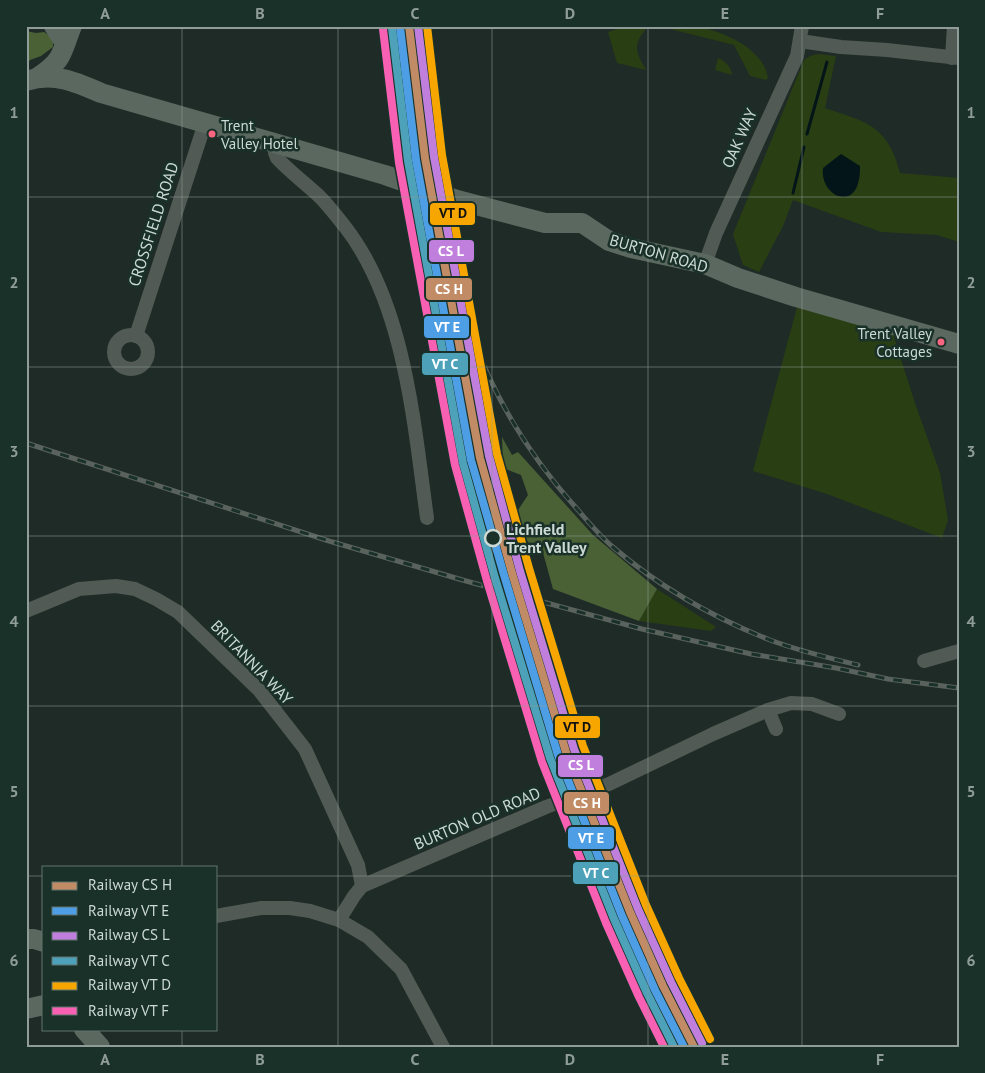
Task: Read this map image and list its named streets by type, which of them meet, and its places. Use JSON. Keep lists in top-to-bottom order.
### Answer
{
  "streets": {
    "highway": ["BURTON ROAD"],
    "street": [
      "OAK WAY",
      "CROSSFIELD ROAD",
      "BRITANNIA WAY",
      "BURTON OLD ROAD"
    ]
  },
  "crossings": [
    ["OAK WAY", "BURTON ROAD"],
    ["CROSSFIELD ROAD", "BURTON ROAD"],
    ["BRITANNIA WAY", "BURTON OLD ROAD"]
  ],
  "places": ["Trent Valley Hotel", "Trent Valley Cottages", "Lichfield Trent Valley"],
  "legend": [
    "Railway CS H",
    "Railway VT E",
    "Railway CS L",
    "Railway VT C",
    "Railway VT D",
    "Railway VT F"
  ],
  "grid": {
    "columns": [
      "A",
      "B",
      "C",
      "D",
      "E",
      "F"
    ],
    "rows": [
      "1",
      "2",
      "3",
      "4",
      "5",
      "6"
    ]
  }
}
